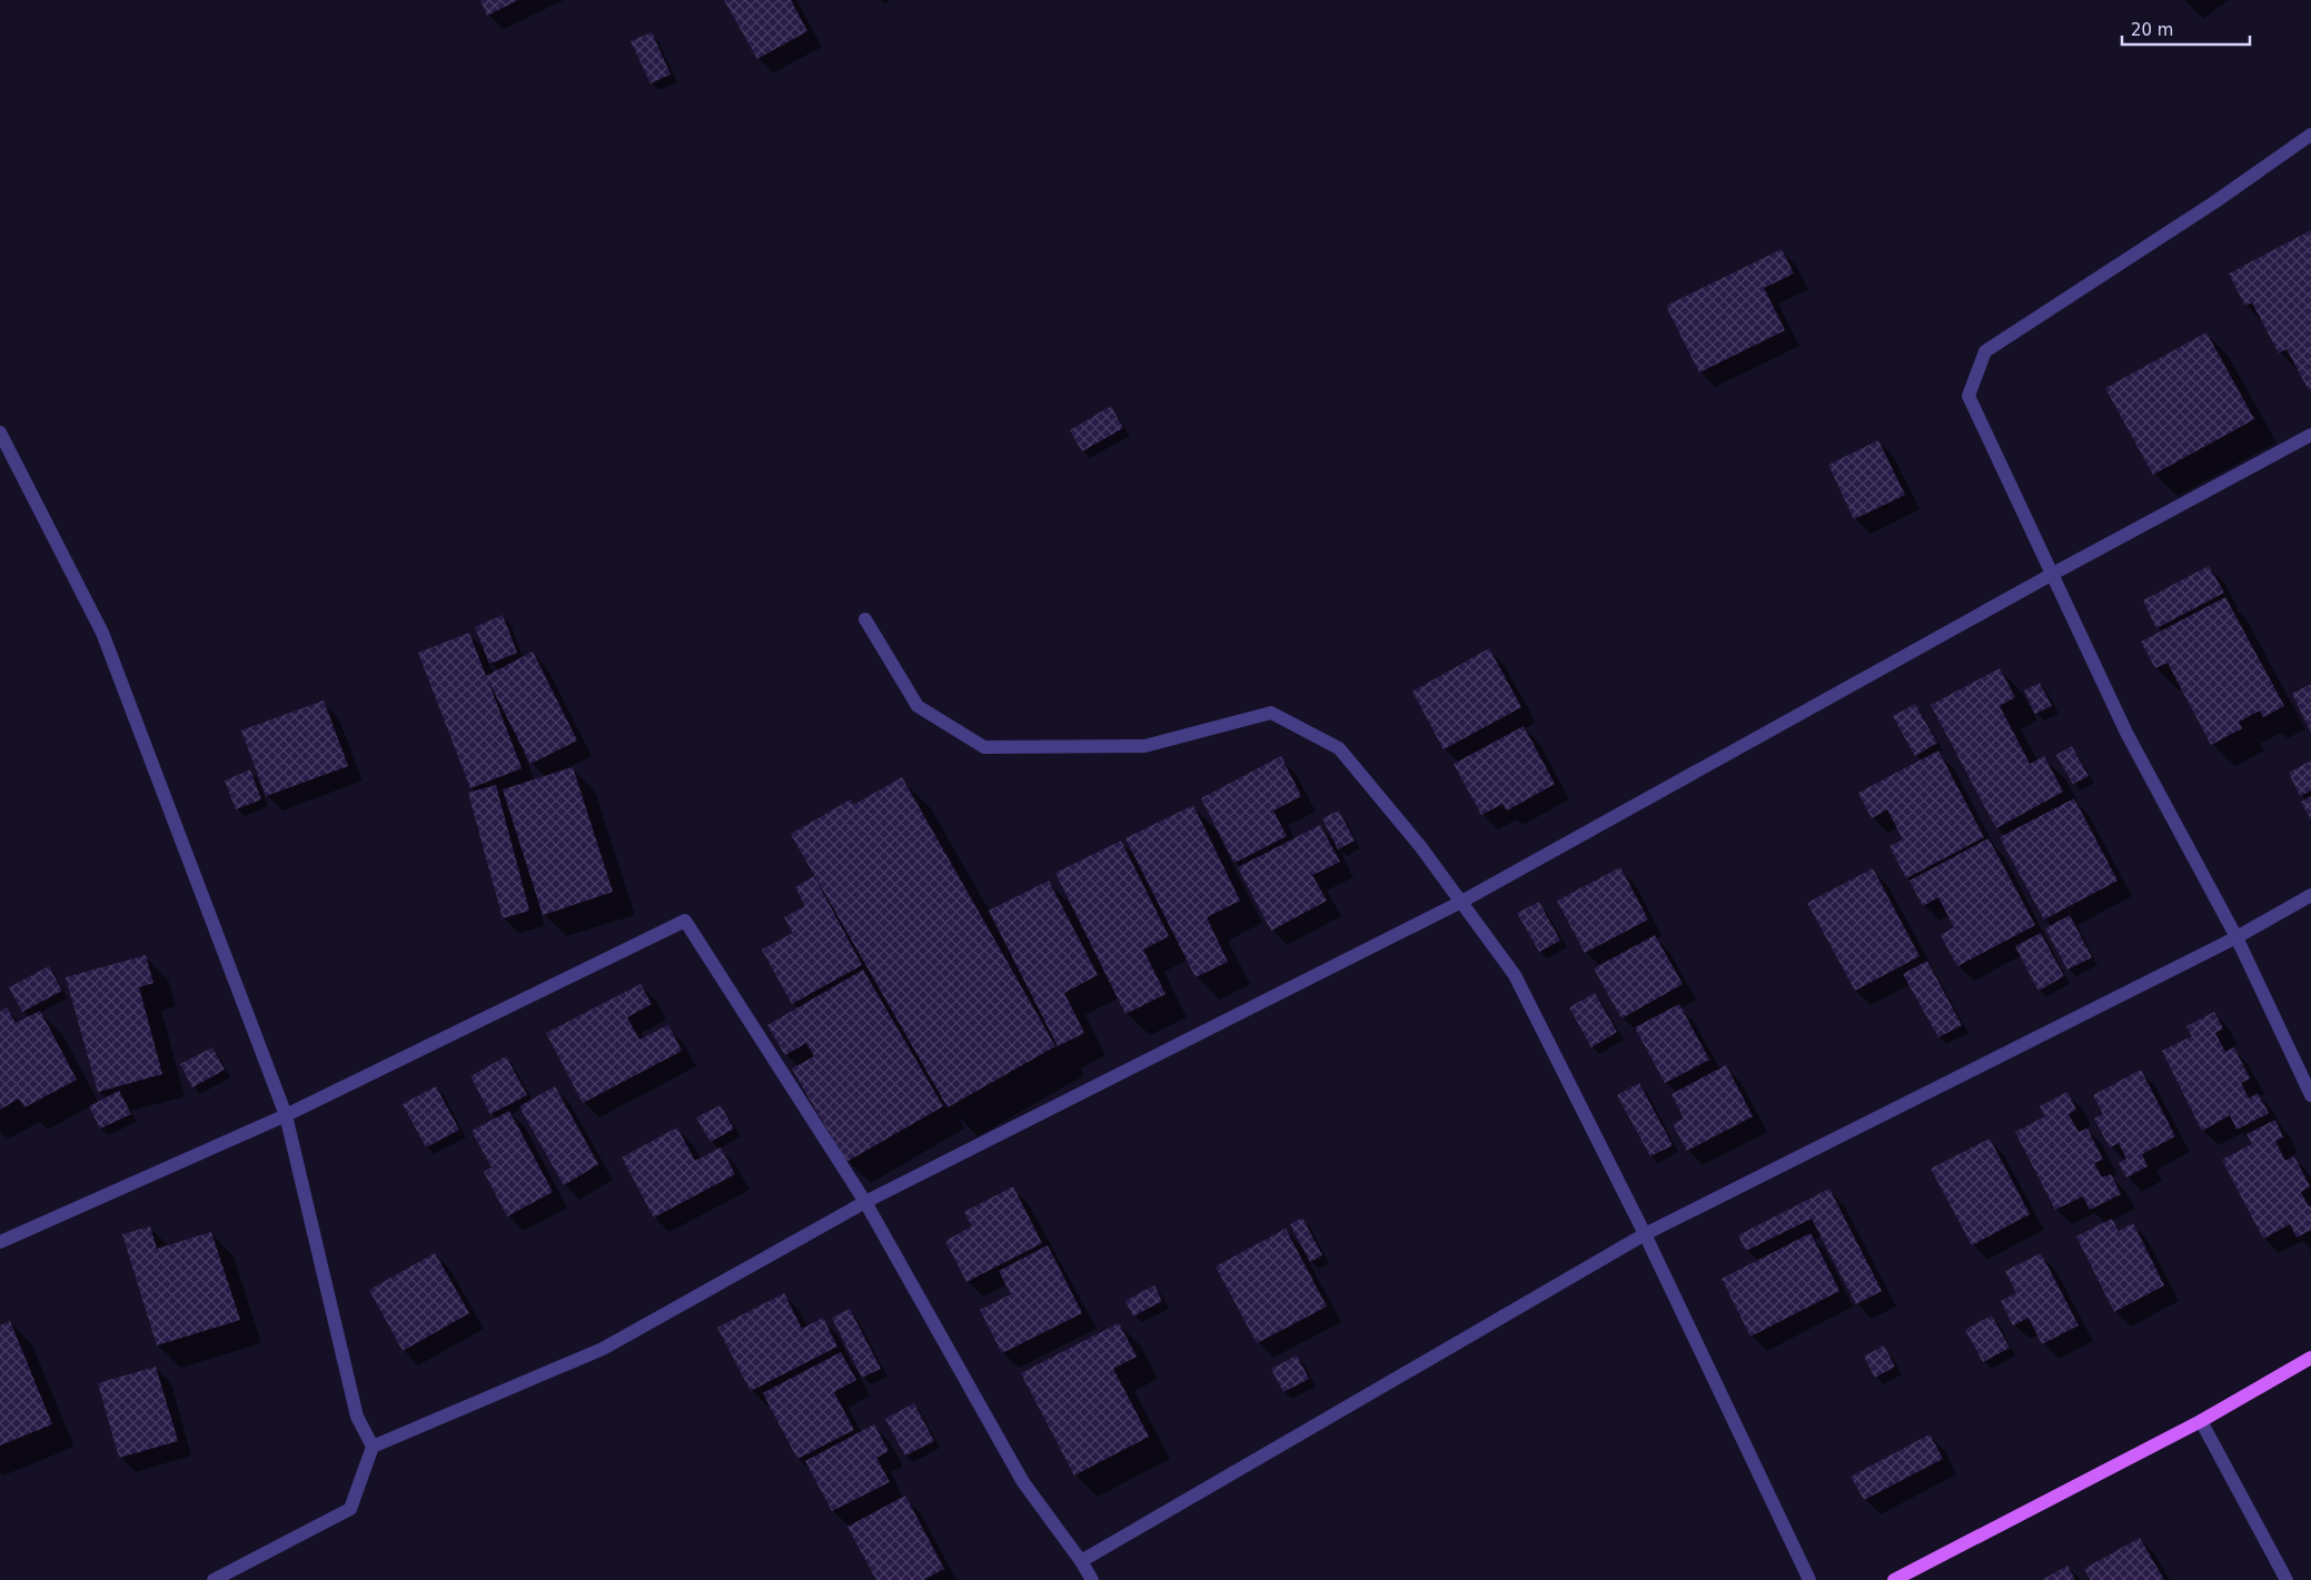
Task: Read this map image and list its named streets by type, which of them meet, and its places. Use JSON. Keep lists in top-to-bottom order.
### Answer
{
  "scale_bar": "20 m"
}
